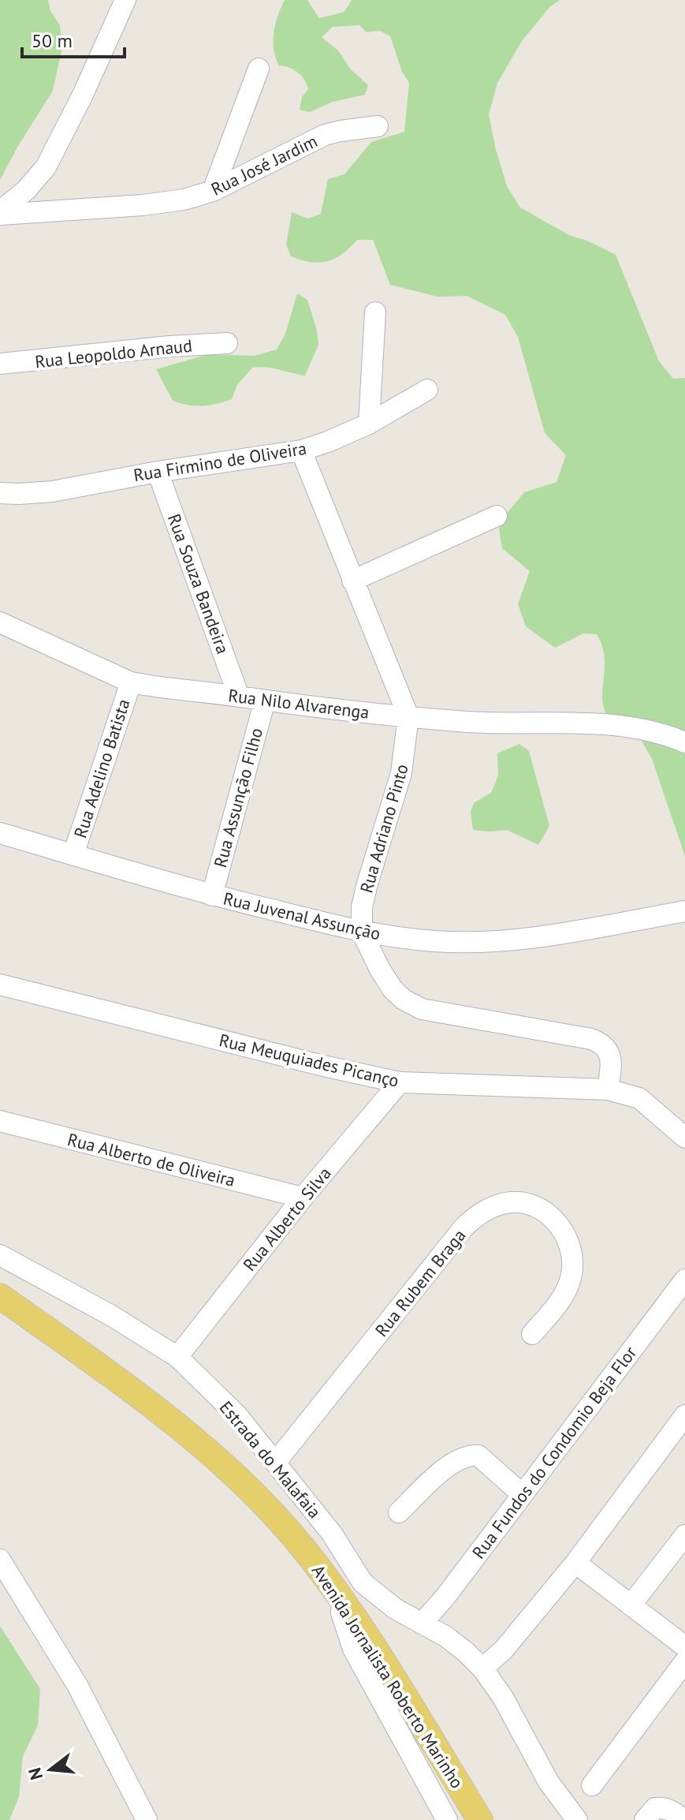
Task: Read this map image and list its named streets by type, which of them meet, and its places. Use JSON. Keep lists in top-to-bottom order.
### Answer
{
  "streets": {
    "main road": ["Avenida Jornalista Roberto Marinho"],
    "street": [
      "Rua José Jardim",
      "Rua Leopoldo Arnaud",
      "Rua Firmino de Oliveira",
      "Rua Souza Bandeira",
      "Rua Nilo Alvarenga",
      "Rua Adelino Batista",
      "Rua Assunção Filho",
      "Rua Adriano Pinto",
      "Rua Juvenal Assunção",
      "Rua Meuquiades Picanço",
      "Rua Alberto de Oliveira",
      "Rua Alberto Silva",
      "Rua Rubem Braga",
      "Rua Fundos do Condomio Beja Flor",
      "Estrada do Malafaia"
    ]
  },
  "crossings": [
    ["Rua Firmino de Oliveira", "Rua Souza Bandeira"],
    ["Rua Firmino de Oliveira", "Rua Adriano Pinto"],
    ["Rua Souza Bandeira", "Rua Nilo Alvarenga"],
    ["Rua Nilo Alvarenga", "Rua Adelino Batista"],
    ["Rua Nilo Alvarenga", "Rua Assunção Filho"],
    ["Rua Nilo Alvarenga", "Rua Adriano Pinto"],
    ["Rua Adelino Batista", "Rua Juvenal Assunção"],
    ["Rua Assunção Filho", "Rua Juvenal Assunção"],
    ["Rua Adriano Pinto", "Rua Juvenal Assunção"],
    ["Rua Adriano Pinto", "Rua Meuquiades Picanço"],
    ["Rua Meuquiades Picanço", "Rua Alberto Silva"],
    ["Rua Alberto de Oliveira", "Rua Alberto Silva"],
    ["Rua Alberto Silva", "Estrada do Malafaia"],
    ["Rua Rubem Braga", "Estrada do Malafaia"],
    ["Rua Fundos do Condomio Beja Flor", "Estrada do Malafaia"]
  ],
  "scale_bar": "50 m",
  "north": "left"
}
